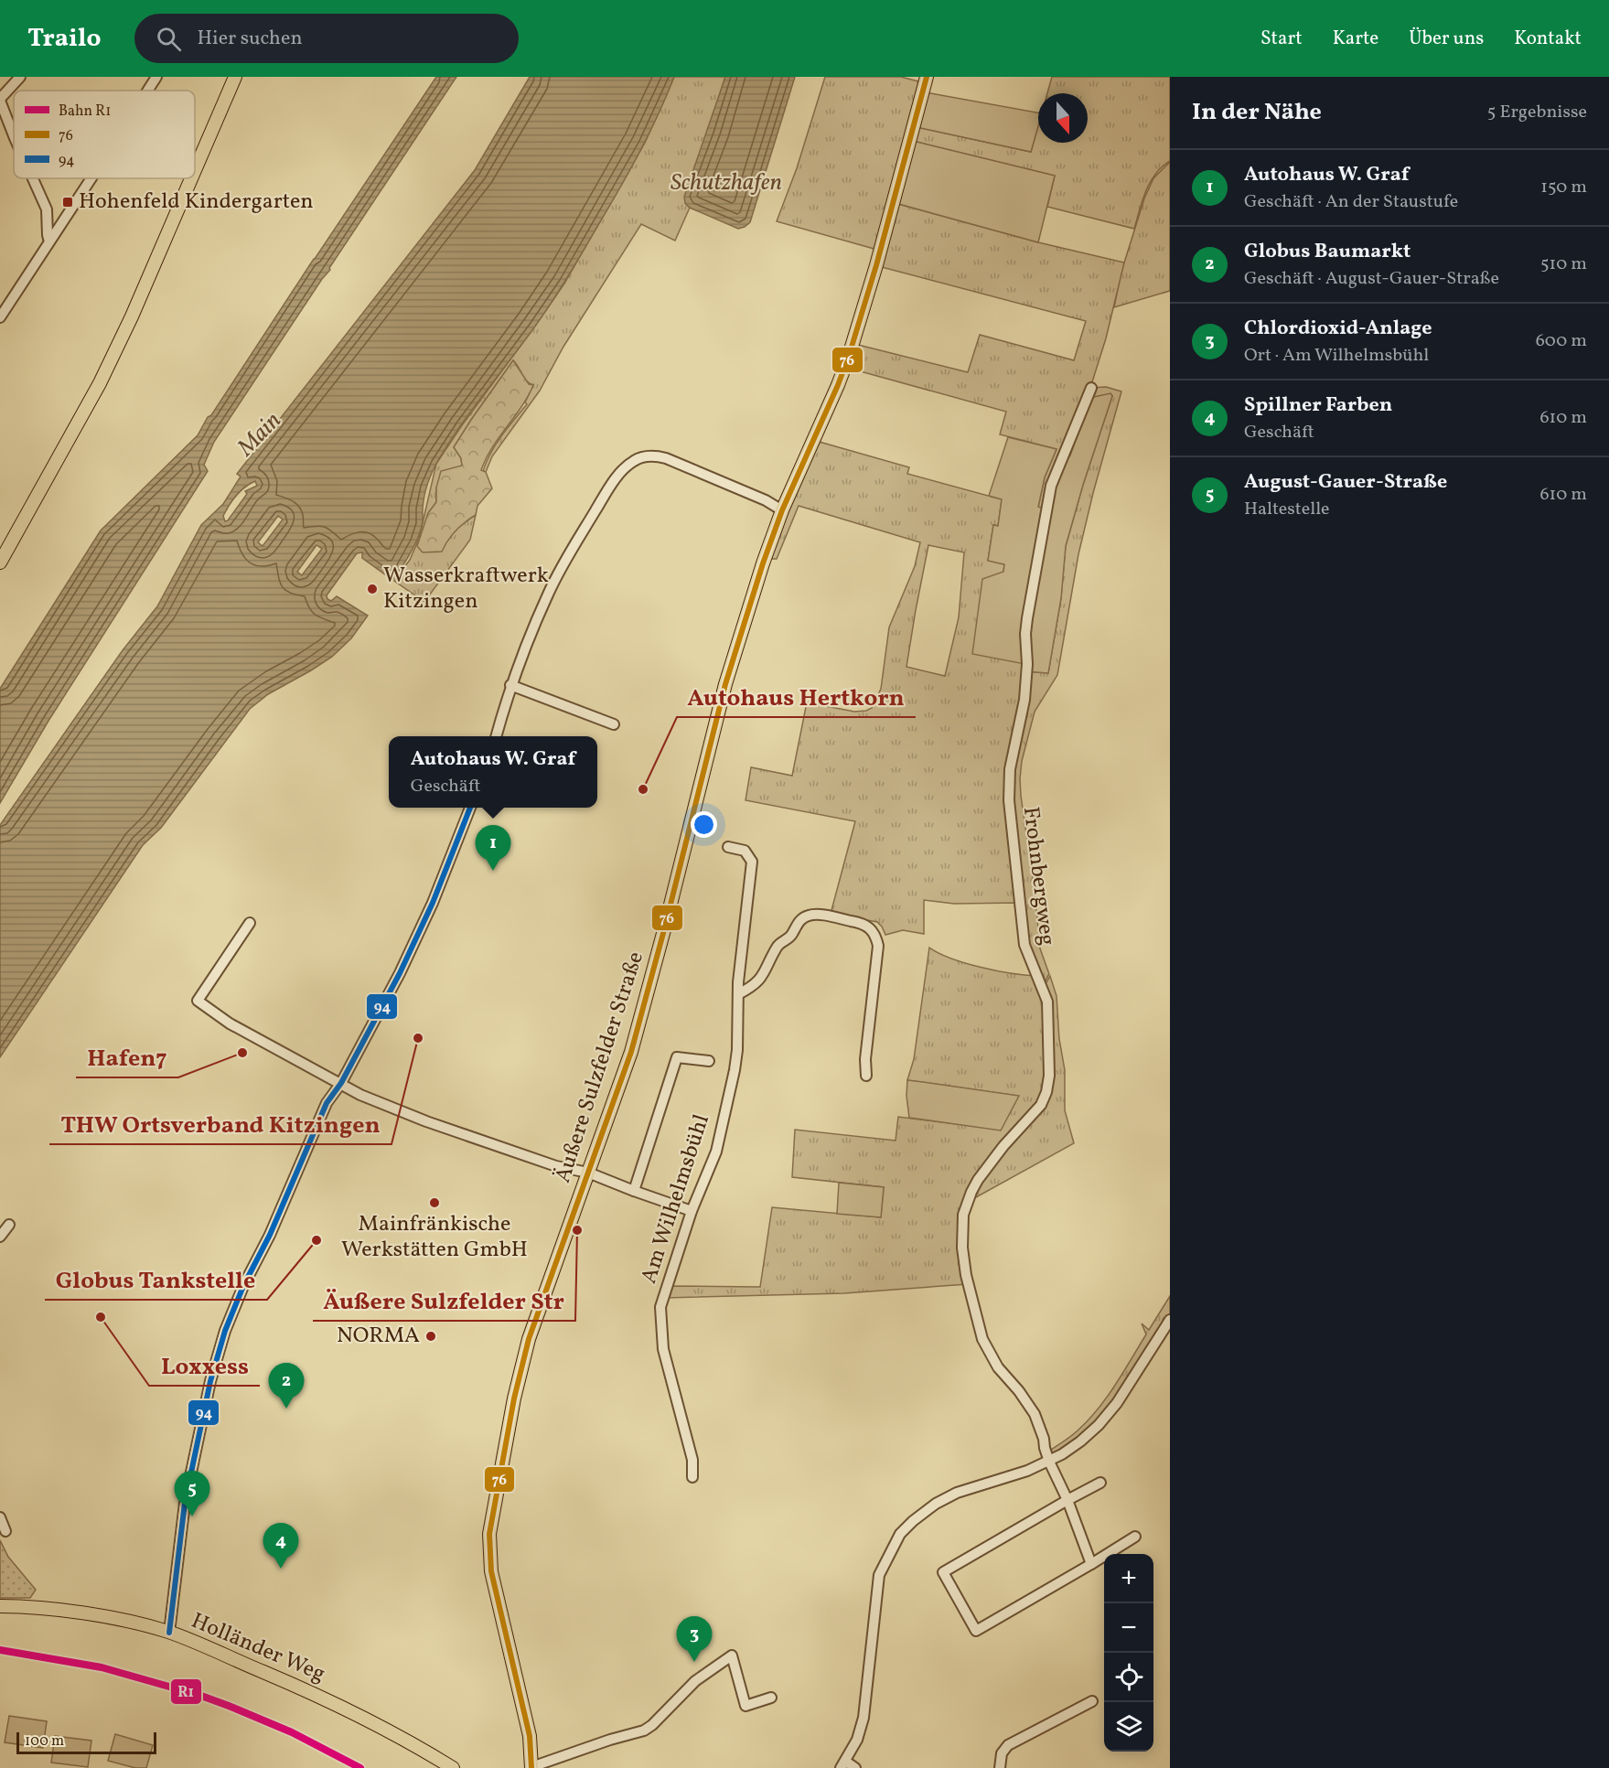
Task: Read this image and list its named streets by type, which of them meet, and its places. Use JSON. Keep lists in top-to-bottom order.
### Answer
{
  "streets": {
    "main road": ["Äußere Sulzfelder Straße", "Holländer Weg"],
    "street": ["Frohnbergweg", "Am Wilhelmsbühl"]
  },
  "water": ["Schutzhafen", "Main"],
  "places": {
    "transit": ["Hohenfeld Kindergarten"],
    "other": [
      "Wasserkraftwerk Kitzingen",
      "Autohaus Hertkorn",
      "THW Ortsverband Kitzingen",
      "Hafen7",
      "Mainfränkische Werkstätten GmbH",
      "Äußere Sulzfelder Str",
      "Globus Tankstelle",
      "Loxxess",
      "NORMA"
    ]
  },
  "lines": ["transit line 76", "transit line 94", "rail line R1"],
  "legend": ["Bahn R1", "76", "94"],
  "scale_bar": "100 m",
  "north": "bottom",
  "page": {
    "header": "Trailo",
    "search": "Hier suchen",
    "nav": [
      "Start",
      "Karte",
      "Über uns",
      "Kontakt"
    ],
    "heading": ["In der Nähe", "5 Ergebnisse"],
    "list": [
      {
        "mark": "1",
        "name": "Autohaus W. Graf",
        "note": "Geschäft · An der Staustufe",
        "value": "150 m"
      },
      {
        "mark": "2",
        "name": "Globus Baumarkt",
        "note": "Geschäft · August-Gauer-Straße",
        "value": "510 m"
      },
      {
        "mark": "3",
        "name": "Chlordioxid-Anlage",
        "note": "Ort · Am Wilhelmsbühl",
        "value": "600 m"
      },
      {
        "mark": "4",
        "name": "Spillner Farben",
        "note": "Geschäft",
        "value": "610 m"
      },
      {
        "mark": "5",
        "name": "August-Gauer-Straße",
        "note": "Haltestelle",
        "value": "610 m"
      }
    ],
    "popup": ["Autohaus W. Graf", "Geschäft"],
    "pins": [
      "1",
      "2",
      "5",
      "4",
      "3"
    ],
    "map_buttons": ["+", "−"],
    "scale": "100 m"
  }
}
